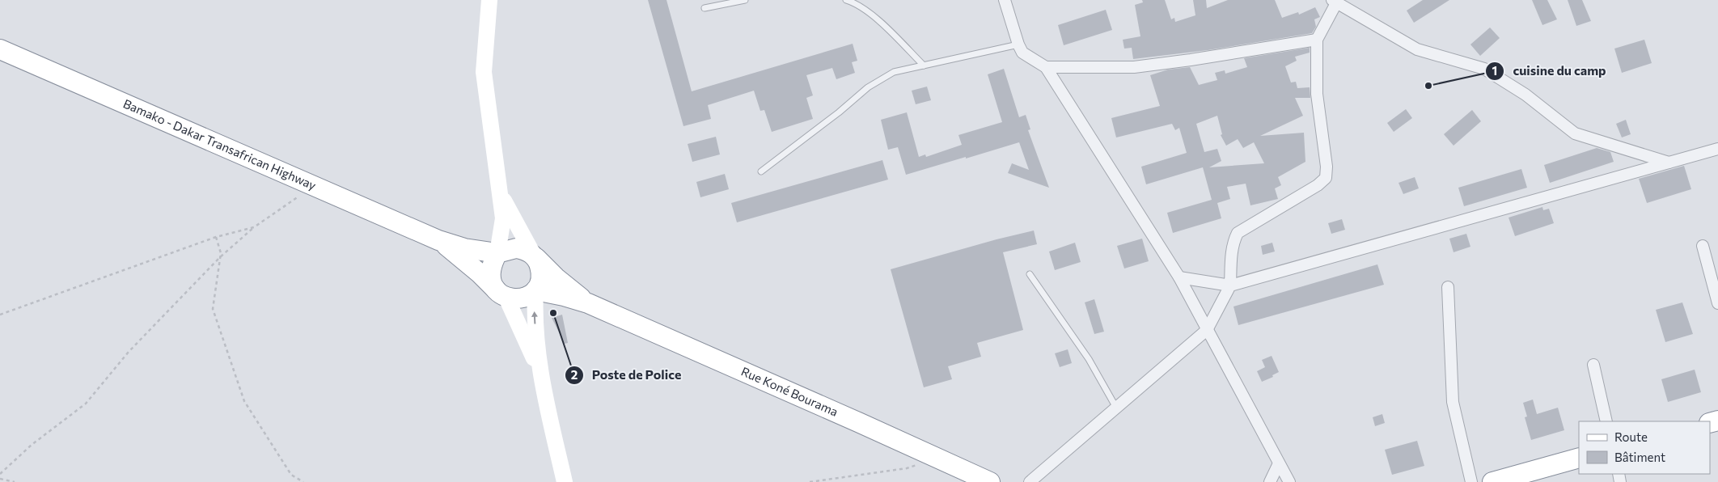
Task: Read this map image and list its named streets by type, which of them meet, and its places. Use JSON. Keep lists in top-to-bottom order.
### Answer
{
  "streets": {
    "highway": ["Bamako - Dakar Transafrican Highway", "Rue Koné Bourama"]
  },
  "crossings": [
    ["Bamako - Dakar Transafrican Highway", "Rue Koné Bourama"]
  ],
  "places": ["cuisine du camp", "Poste de Police"],
  "legend": ["Route", "Bâtiment"]
}
